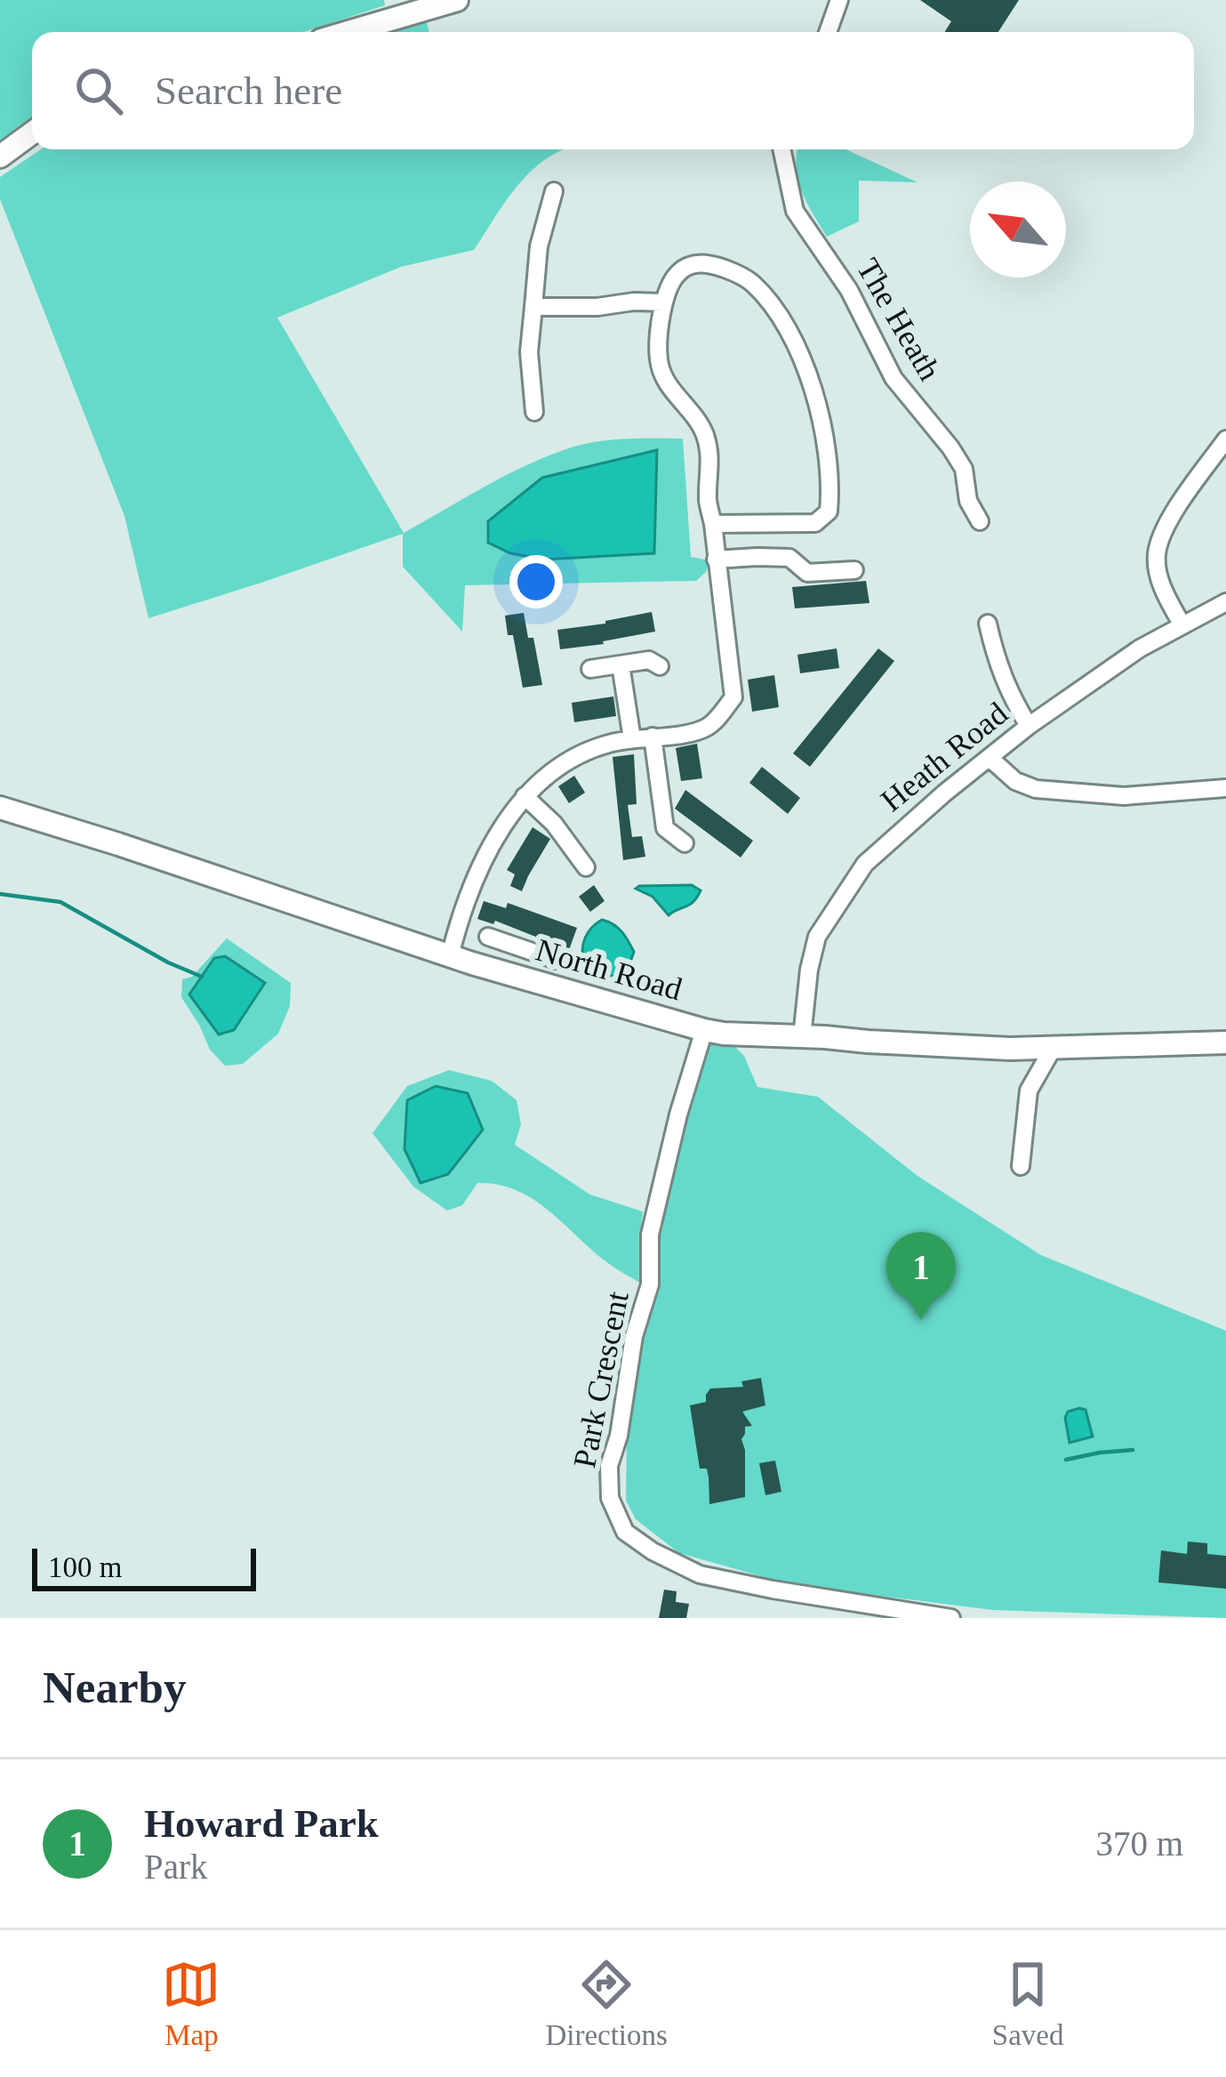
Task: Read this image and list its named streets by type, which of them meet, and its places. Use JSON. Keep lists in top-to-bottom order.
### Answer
{
  "streets": {
    "street": [
      "The Heath",
      "Heath Road",
      "North Road",
      "Park Crescent"
    ]
  },
  "crossings": [
    ["Heath Road", "North Road"],
    ["North Road", "Park Crescent"]
  ],
  "scale_bar": "100 m",
  "north": "top left",
  "page": {
    "search": "Search here",
    "pins": "1",
    "scale": "100 m",
    "heading": "Nearby",
    "list": [
      {
        "mark": "1",
        "name": "Howard Park",
        "note": "Park",
        "value": "370 m"
      }
    ],
    "nav": ["Map", "Directions", "Saved"]
  }
}
